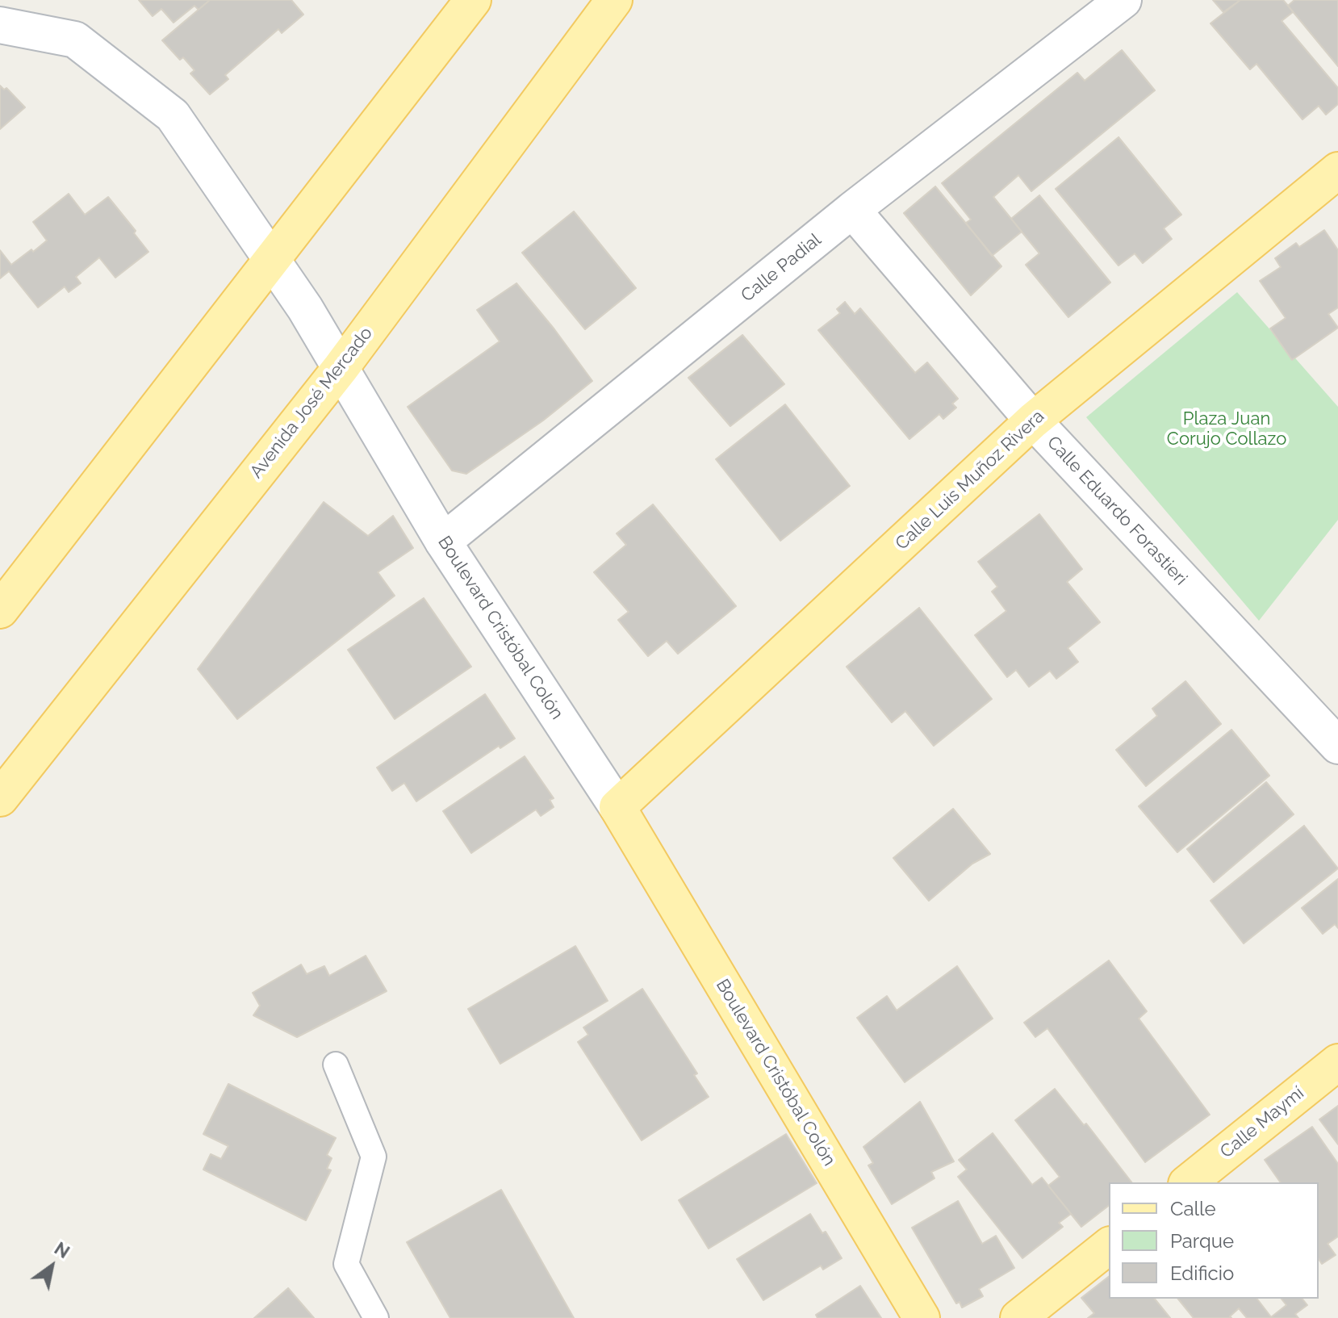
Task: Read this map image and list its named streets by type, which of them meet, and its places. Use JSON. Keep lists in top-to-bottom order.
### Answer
{
  "streets": {
    "main road": [
      "Avenida José Mercado",
      "Calle Luis Muñoz Rivera",
      "Boulevard Cristóbal Colón",
      "Calle Maymí"
    ],
    "street": ["Calle Padial", "Calle Eduardo Forastieri"]
  },
  "crossings": [
    ["Calle Padial", "Calle Eduardo Forastieri"],
    ["Calle Padial", "Boulevard Cristóbal Colón"],
    ["Avenida José Mercado", "Boulevard Cristóbal Colón"],
    ["Calle Luis Muñoz Rivera", "Calle Eduardo Forastieri"],
    ["Calle Luis Muñoz Rivera", "Boulevard Cristóbal Colón"]
  ],
  "parks": ["Plaza Juan Corujo Collazo"],
  "legend": ["Calle", "Parque", "Edificio"],
  "north": "top right"
}
